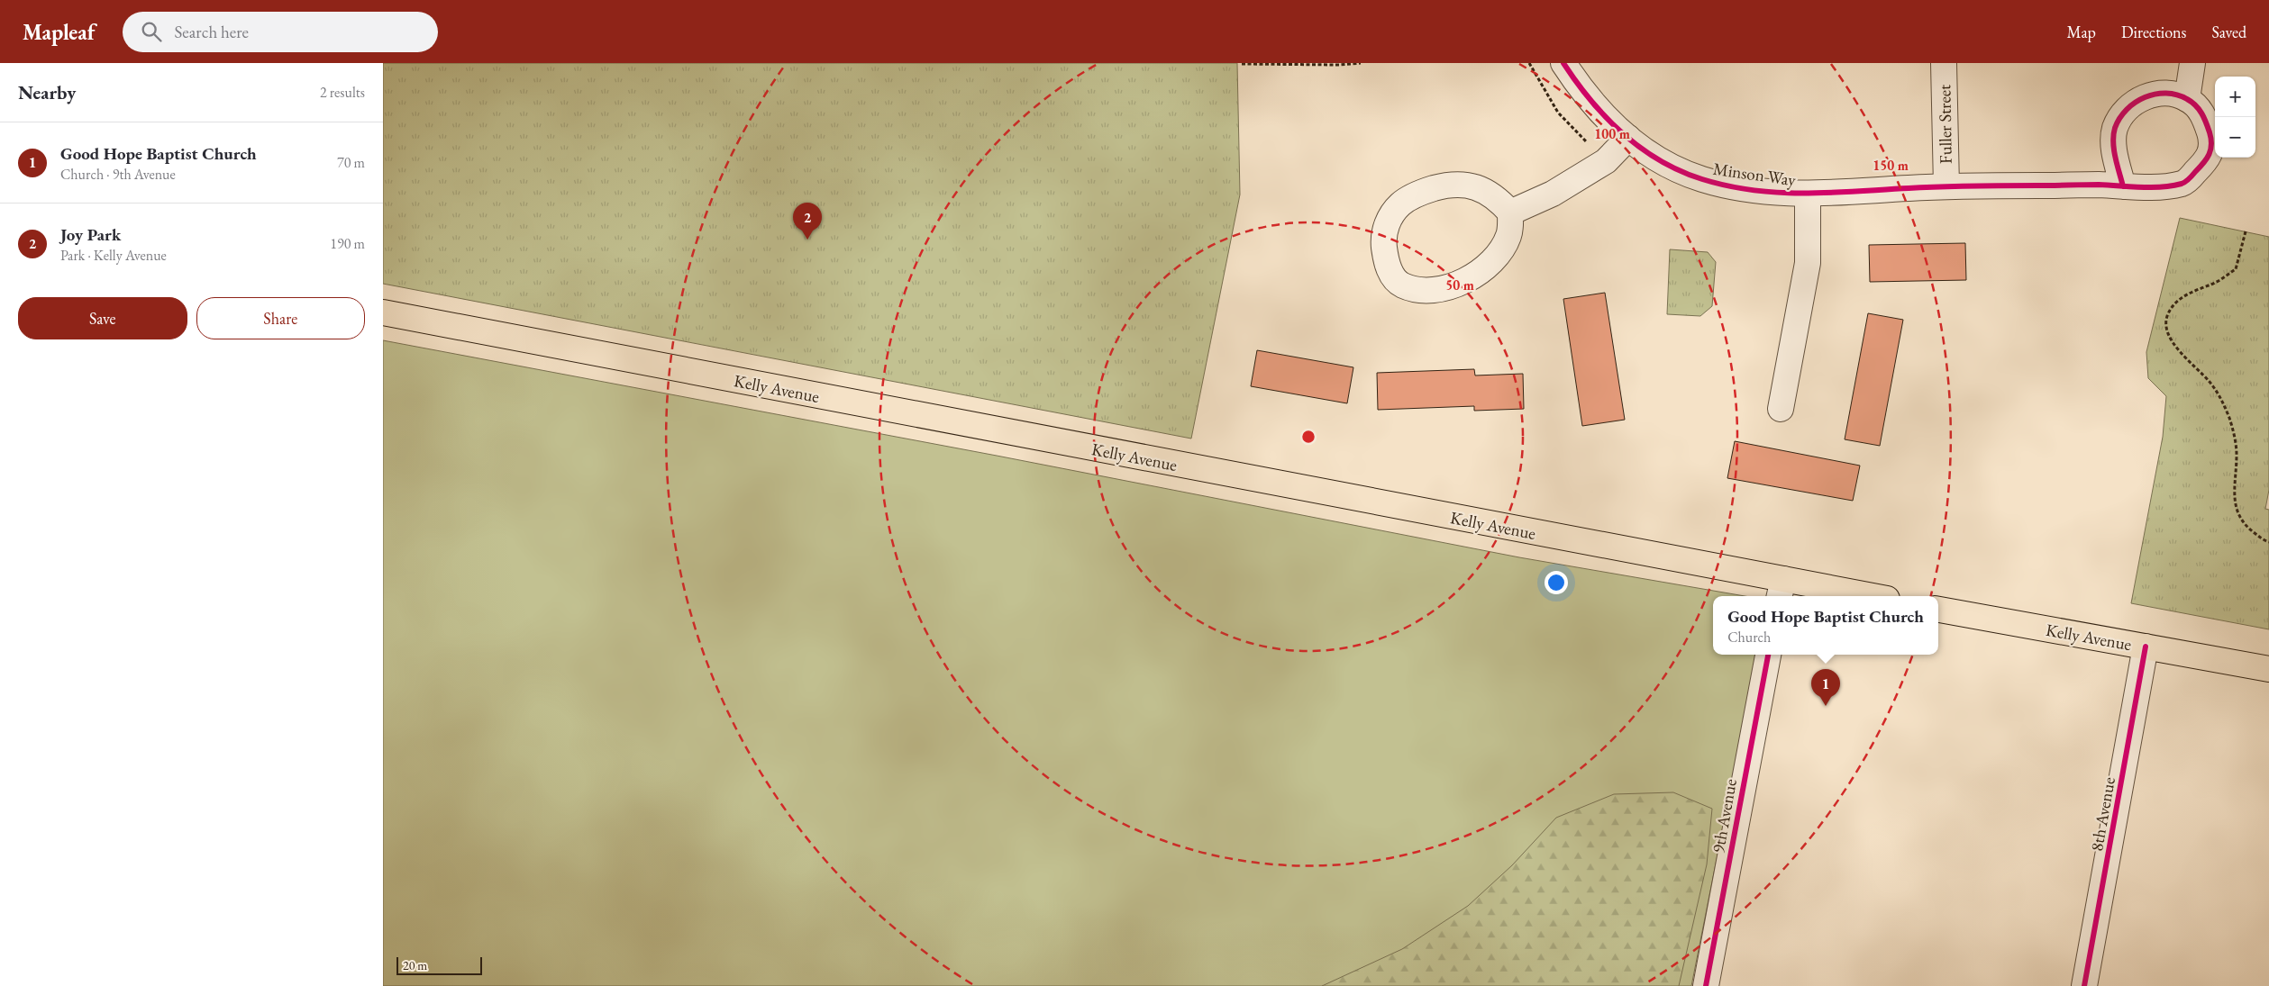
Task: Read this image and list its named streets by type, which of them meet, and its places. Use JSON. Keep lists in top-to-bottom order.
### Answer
{
  "streets": {
    "main road": ["Kelly Avenue"],
    "street": [
      "Fuller Street",
      "Minson Way",
      "8th Avenue",
      "9th Avenue"
    ]
  },
  "crossings": [
    ["Fuller Street", "Minson Way"],
    ["Kelly Avenue", "8th Avenue"]
  ],
  "scale_bar": "20 m",
  "page": {
    "header": "Mapleaf",
    "search": "Search here",
    "nav": ["Map", "Directions", "Saved"],
    "heading": ["Nearby", "2 results"],
    "map_buttons": ["+", "−"],
    "list": [
      {
        "mark": "1",
        "name": "Good Hope Baptist Church",
        "note": "Church · 9th Avenue",
        "value": "70 m"
      },
      {
        "mark": "2",
        "name": "Joy Park",
        "note": "Park · Kelly Avenue",
        "value": "190 m"
      }
    ],
    "pins": ["2", "1"],
    "buttons": ["Save", "Share"],
    "popup": ["Good Hope Baptist Church", "Church"],
    "scale": "20 m"
  },
  "rings": ["100 m", "150 m", "50 m"]
}
